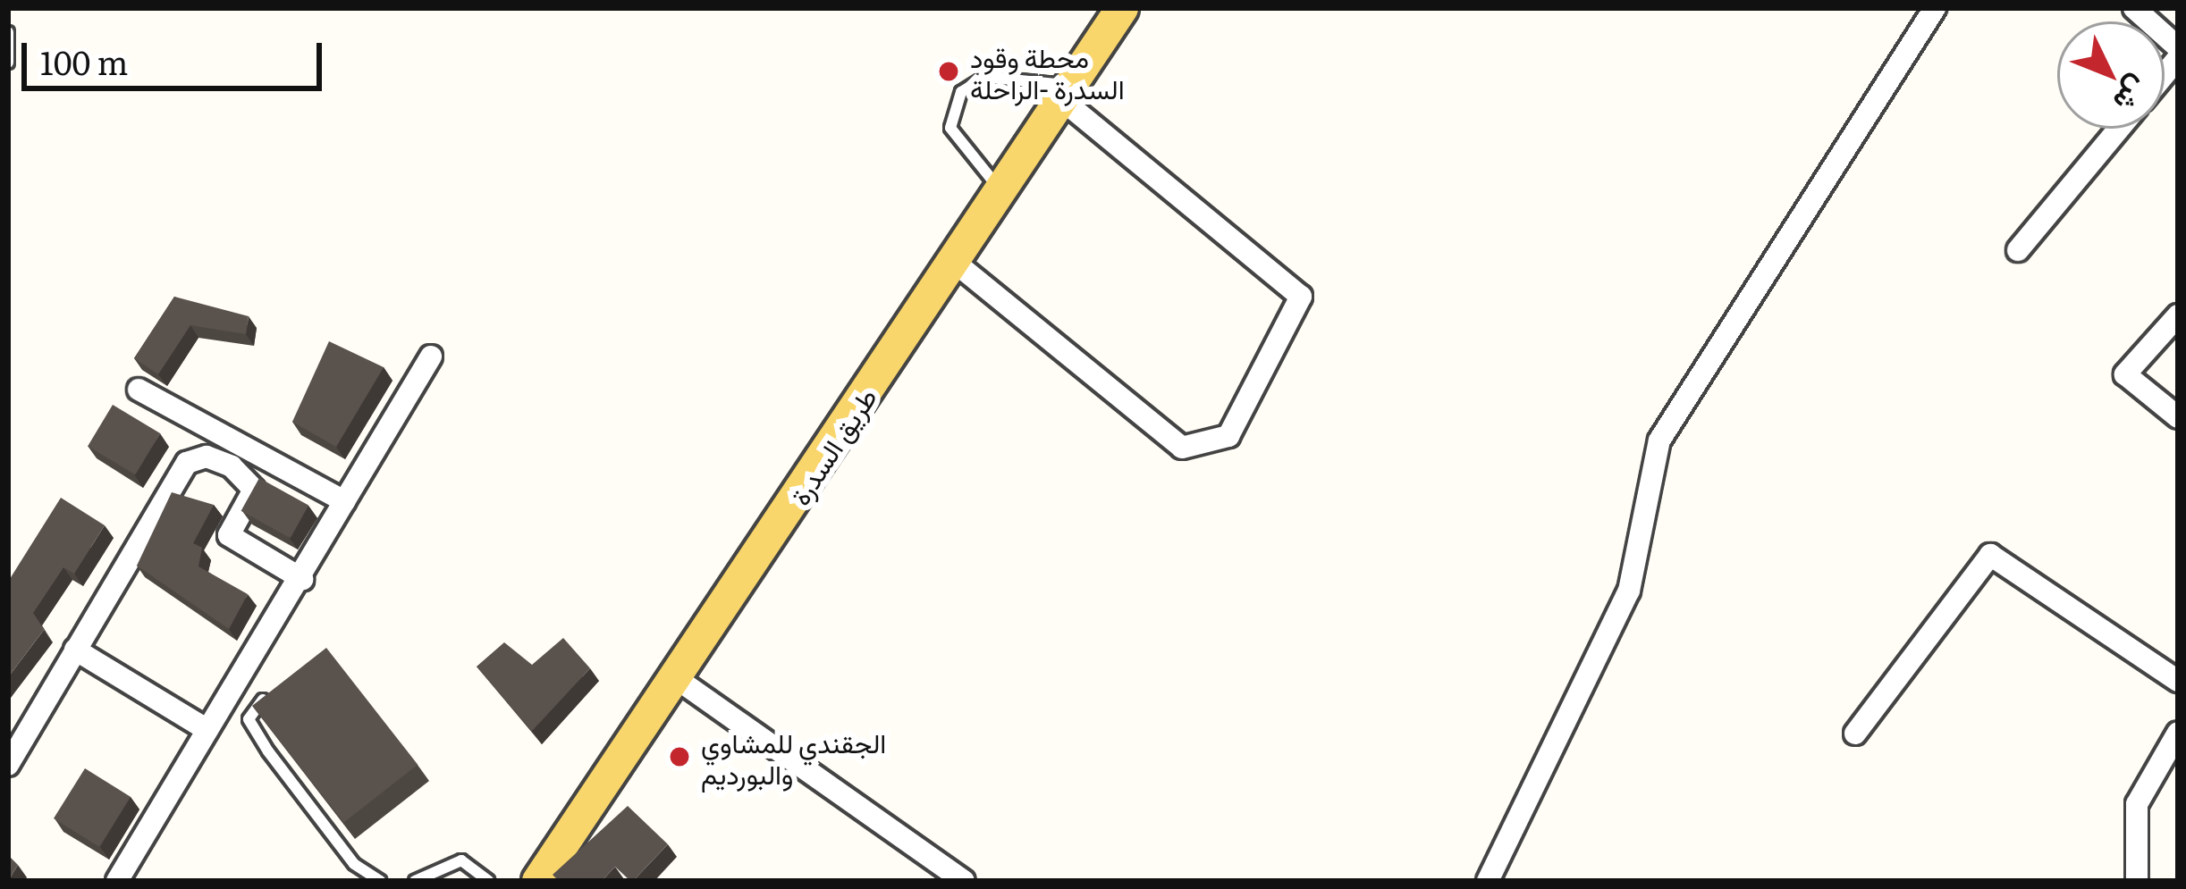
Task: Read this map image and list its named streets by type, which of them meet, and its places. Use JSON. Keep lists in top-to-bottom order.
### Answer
{
  "streets": {
    "main road": ["طريق السدرة"]
  },
  "places": ["محطة وقود السدرة -الراحلة", "الجقندي للمشاوي والبورديم"],
  "scale_bar": "100 m",
  "north": "bottom right"
}
